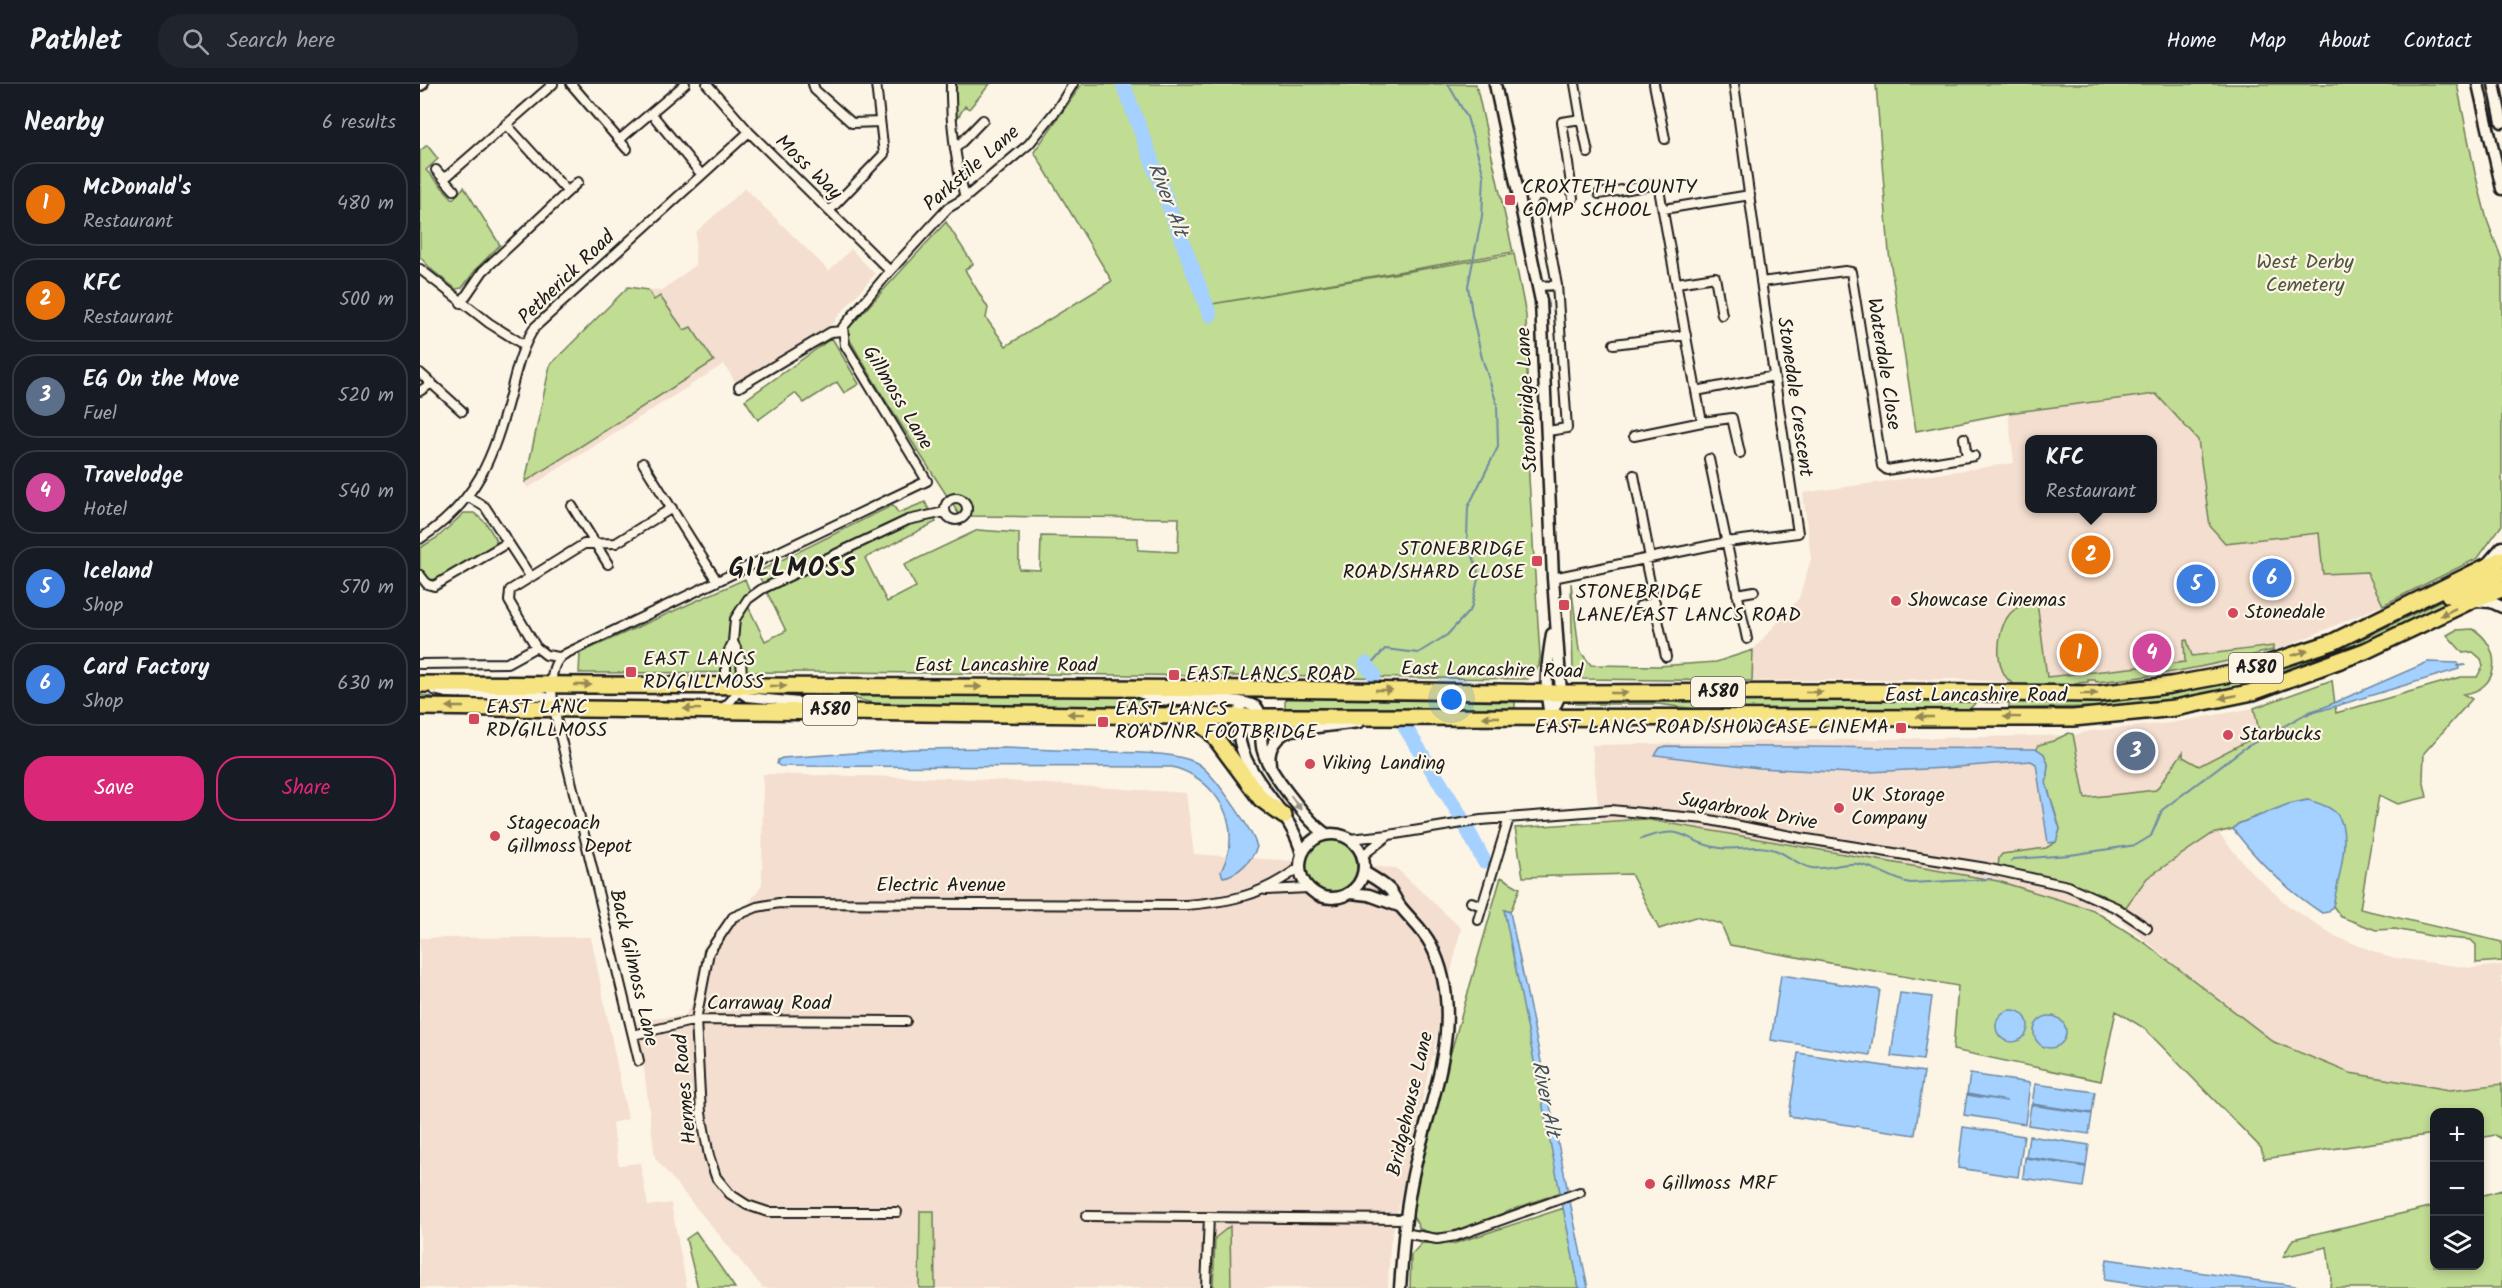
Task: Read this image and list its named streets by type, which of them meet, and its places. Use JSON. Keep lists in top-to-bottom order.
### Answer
{
  "streets": {
    "highway": ["East Lancashire Road", "A580"],
    "street": [
      "Moss Way",
      "Parkstile Lane",
      "Petherick Road",
      "Waterdale Close",
      "Stonedale Crescent",
      "Gillmoss Lane",
      "Stonebridge Lane",
      "Sugarbrook Drive",
      "Electric Avenue",
      "Back Gilmoss Lane",
      "Carraway Road",
      "Hermes Road",
      "Bridgehouse Lane"
    ]
  },
  "crossings": [
    ["Moss Way", "Parkstile Lane"],
    ["Moss Way", "Petherick Road"],
    ["Parkstile Lane", "Gillmoss Lane"],
    ["Waterdale Close", "Stonedale Crescent"],
    ["Stonedale Crescent", "Stonebridge Lane"],
    ["Stonebridge Lane", "East Lancashire Road"],
    ["East Lancashire Road", "Back Gilmoss Lane"],
    ["Electric Avenue", "Carraway Road"],
    ["Electric Avenue", "Hermes Road"],
    ["Electric Avenue", "Bridgehouse Lane"],
    ["Back Gilmoss Lane", "Carraway Road"],
    ["Carraway Road", "Hermes Road"]
  ],
  "districts": ["GILLMOSS"],
  "water": ["River Alt"],
  "parks": ["West Derby Cemetery"],
  "places": {
    "transit": [
      "CROXTETH COUNTY COMP SCHOOL",
      "STONEBRIDGE ROAD/SHARD CLOSE",
      "STONEBRIDGE LANE/EAST LANCS ROAD",
      "EAST LANCS RD/GILLMOSS",
      "EAST LANCS ROAD",
      "EAST LANC RD/GILLMOSS",
      "EAST LANCS ROAD/NR FOOTBRIDGE",
      "EAST LANCS ROAD/SHOWCASE CINEMA"
    ],
    "other": [
      "Showcase Cinemas",
      "Stonedale",
      "Starbucks",
      "Viking Landing",
      "UK Storage Company",
      "Stagecoach Gillmoss Depot",
      "Gillmoss MRF"
    ]
  },
  "page": {
    "header": "Pathlet",
    "search": "Search here",
    "nav": [
      "Home",
      "Map",
      "About",
      "Contact"
    ],
    "heading": ["Nearby", "6 results"],
    "list": [
      {
        "mark": "1",
        "name": "McDonald's",
        "note": "Restaurant",
        "value": "480 m"
      },
      {
        "mark": "2",
        "name": "KFC",
        "note": "Restaurant",
        "value": "500 m"
      },
      {
        "mark": "3",
        "name": "EG On the Move",
        "note": "Fuel",
        "value": "520 m"
      },
      {
        "mark": "4",
        "name": "Travelodge",
        "note": "Hotel",
        "value": "540 m"
      },
      {
        "mark": "5",
        "name": "Iceland",
        "note": "Shop",
        "value": "570 m"
      },
      {
        "mark": "6",
        "name": "Card Factory",
        "note": "Shop",
        "value": "630 m"
      }
    ],
    "popup": ["KFC", "Restaurant"],
    "pins": [
      "2",
      "6",
      "5",
      "1",
      "4",
      "3"
    ],
    "buttons": ["Save", "Share"],
    "map_buttons": ["+", "−"]
  }
}
